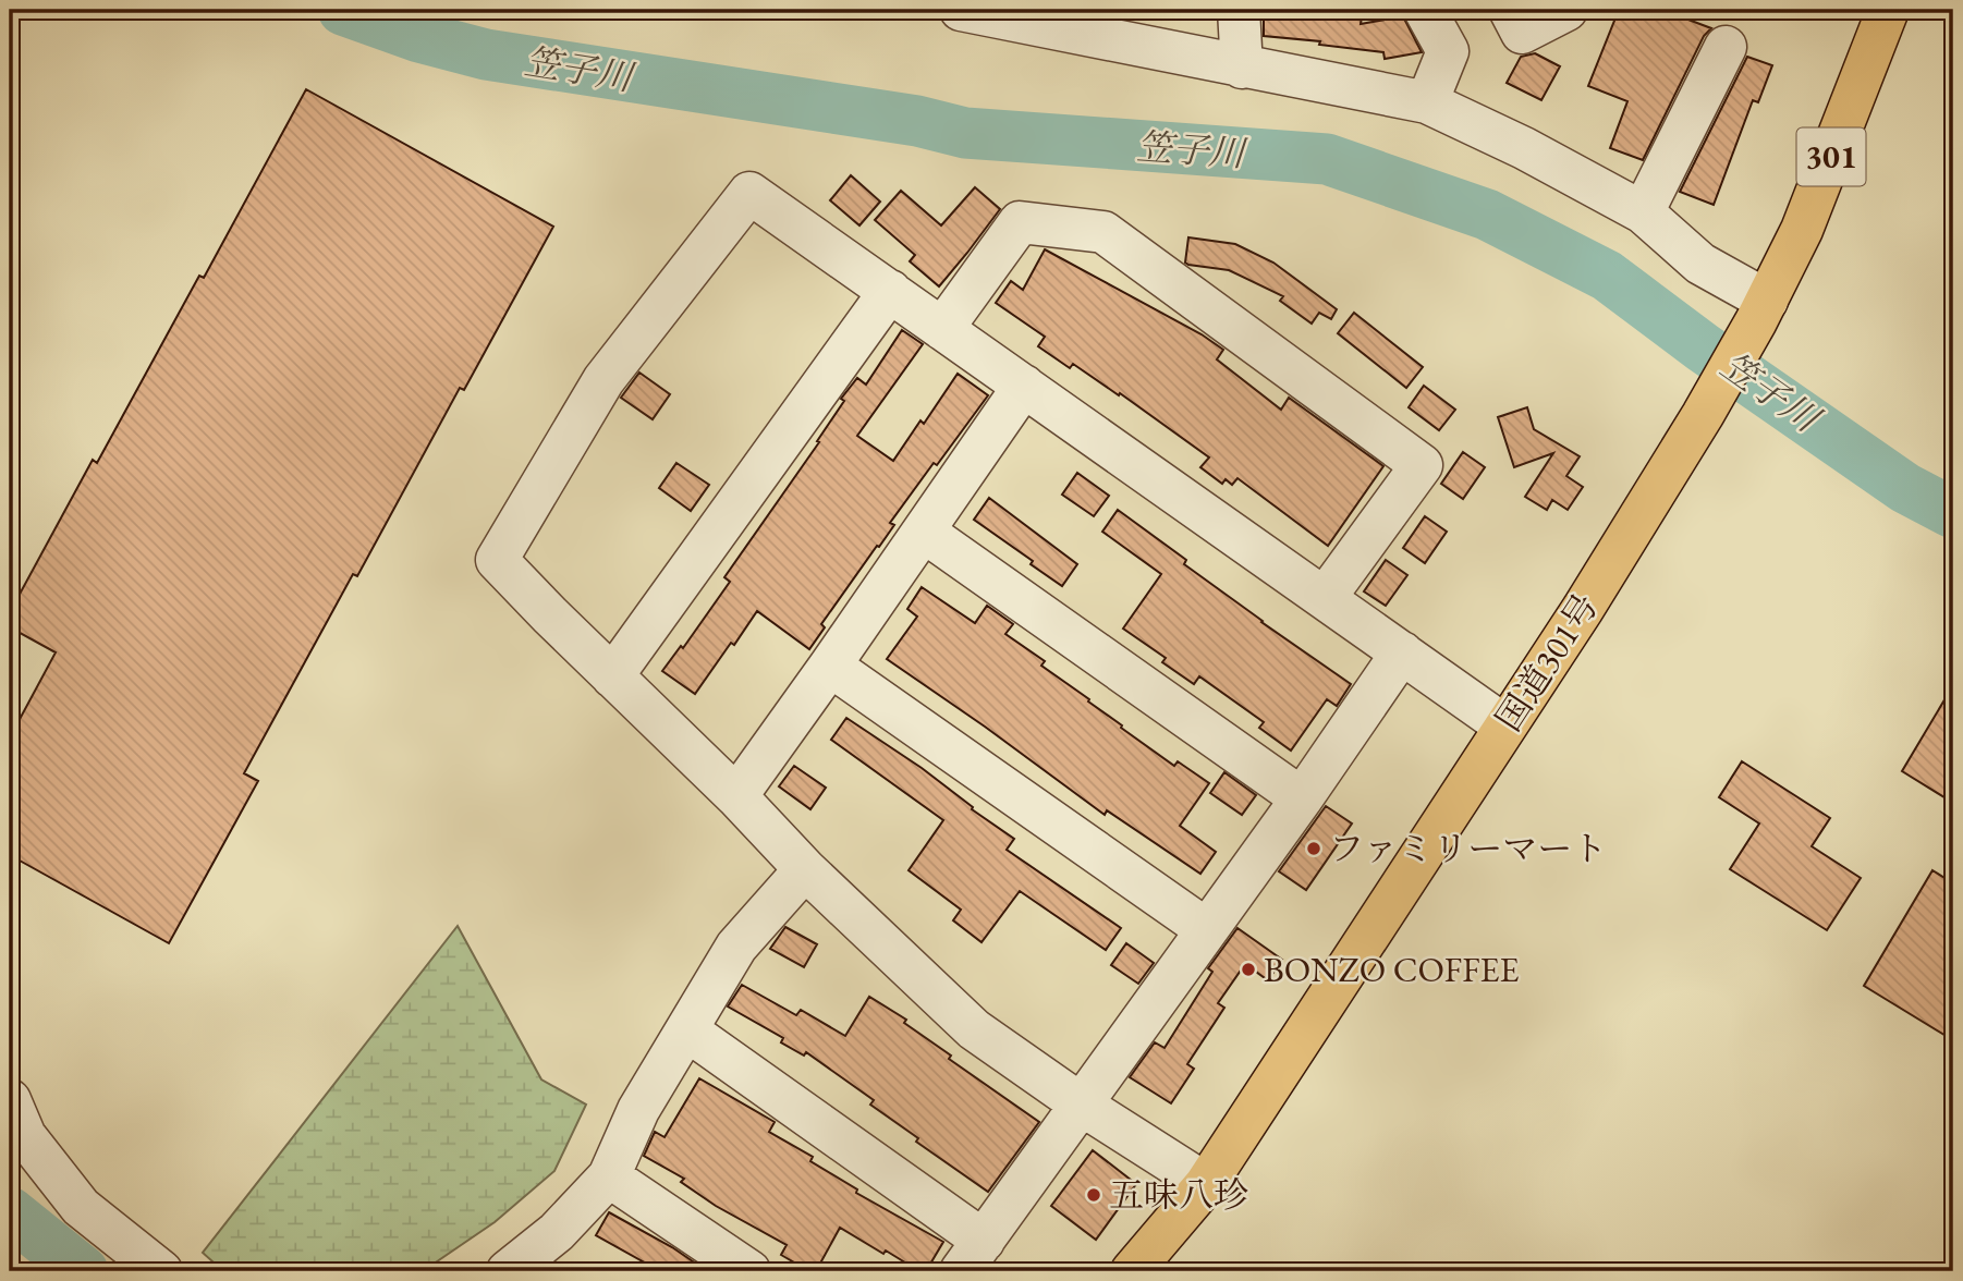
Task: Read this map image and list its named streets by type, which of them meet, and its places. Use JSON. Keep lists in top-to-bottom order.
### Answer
{
  "streets": {
    "highway": ["301", "国道301号"]
  },
  "water": ["笠子川"],
  "places": ["ファミリーマート", "BONZO COFFEE", "五味八珍"]
}
